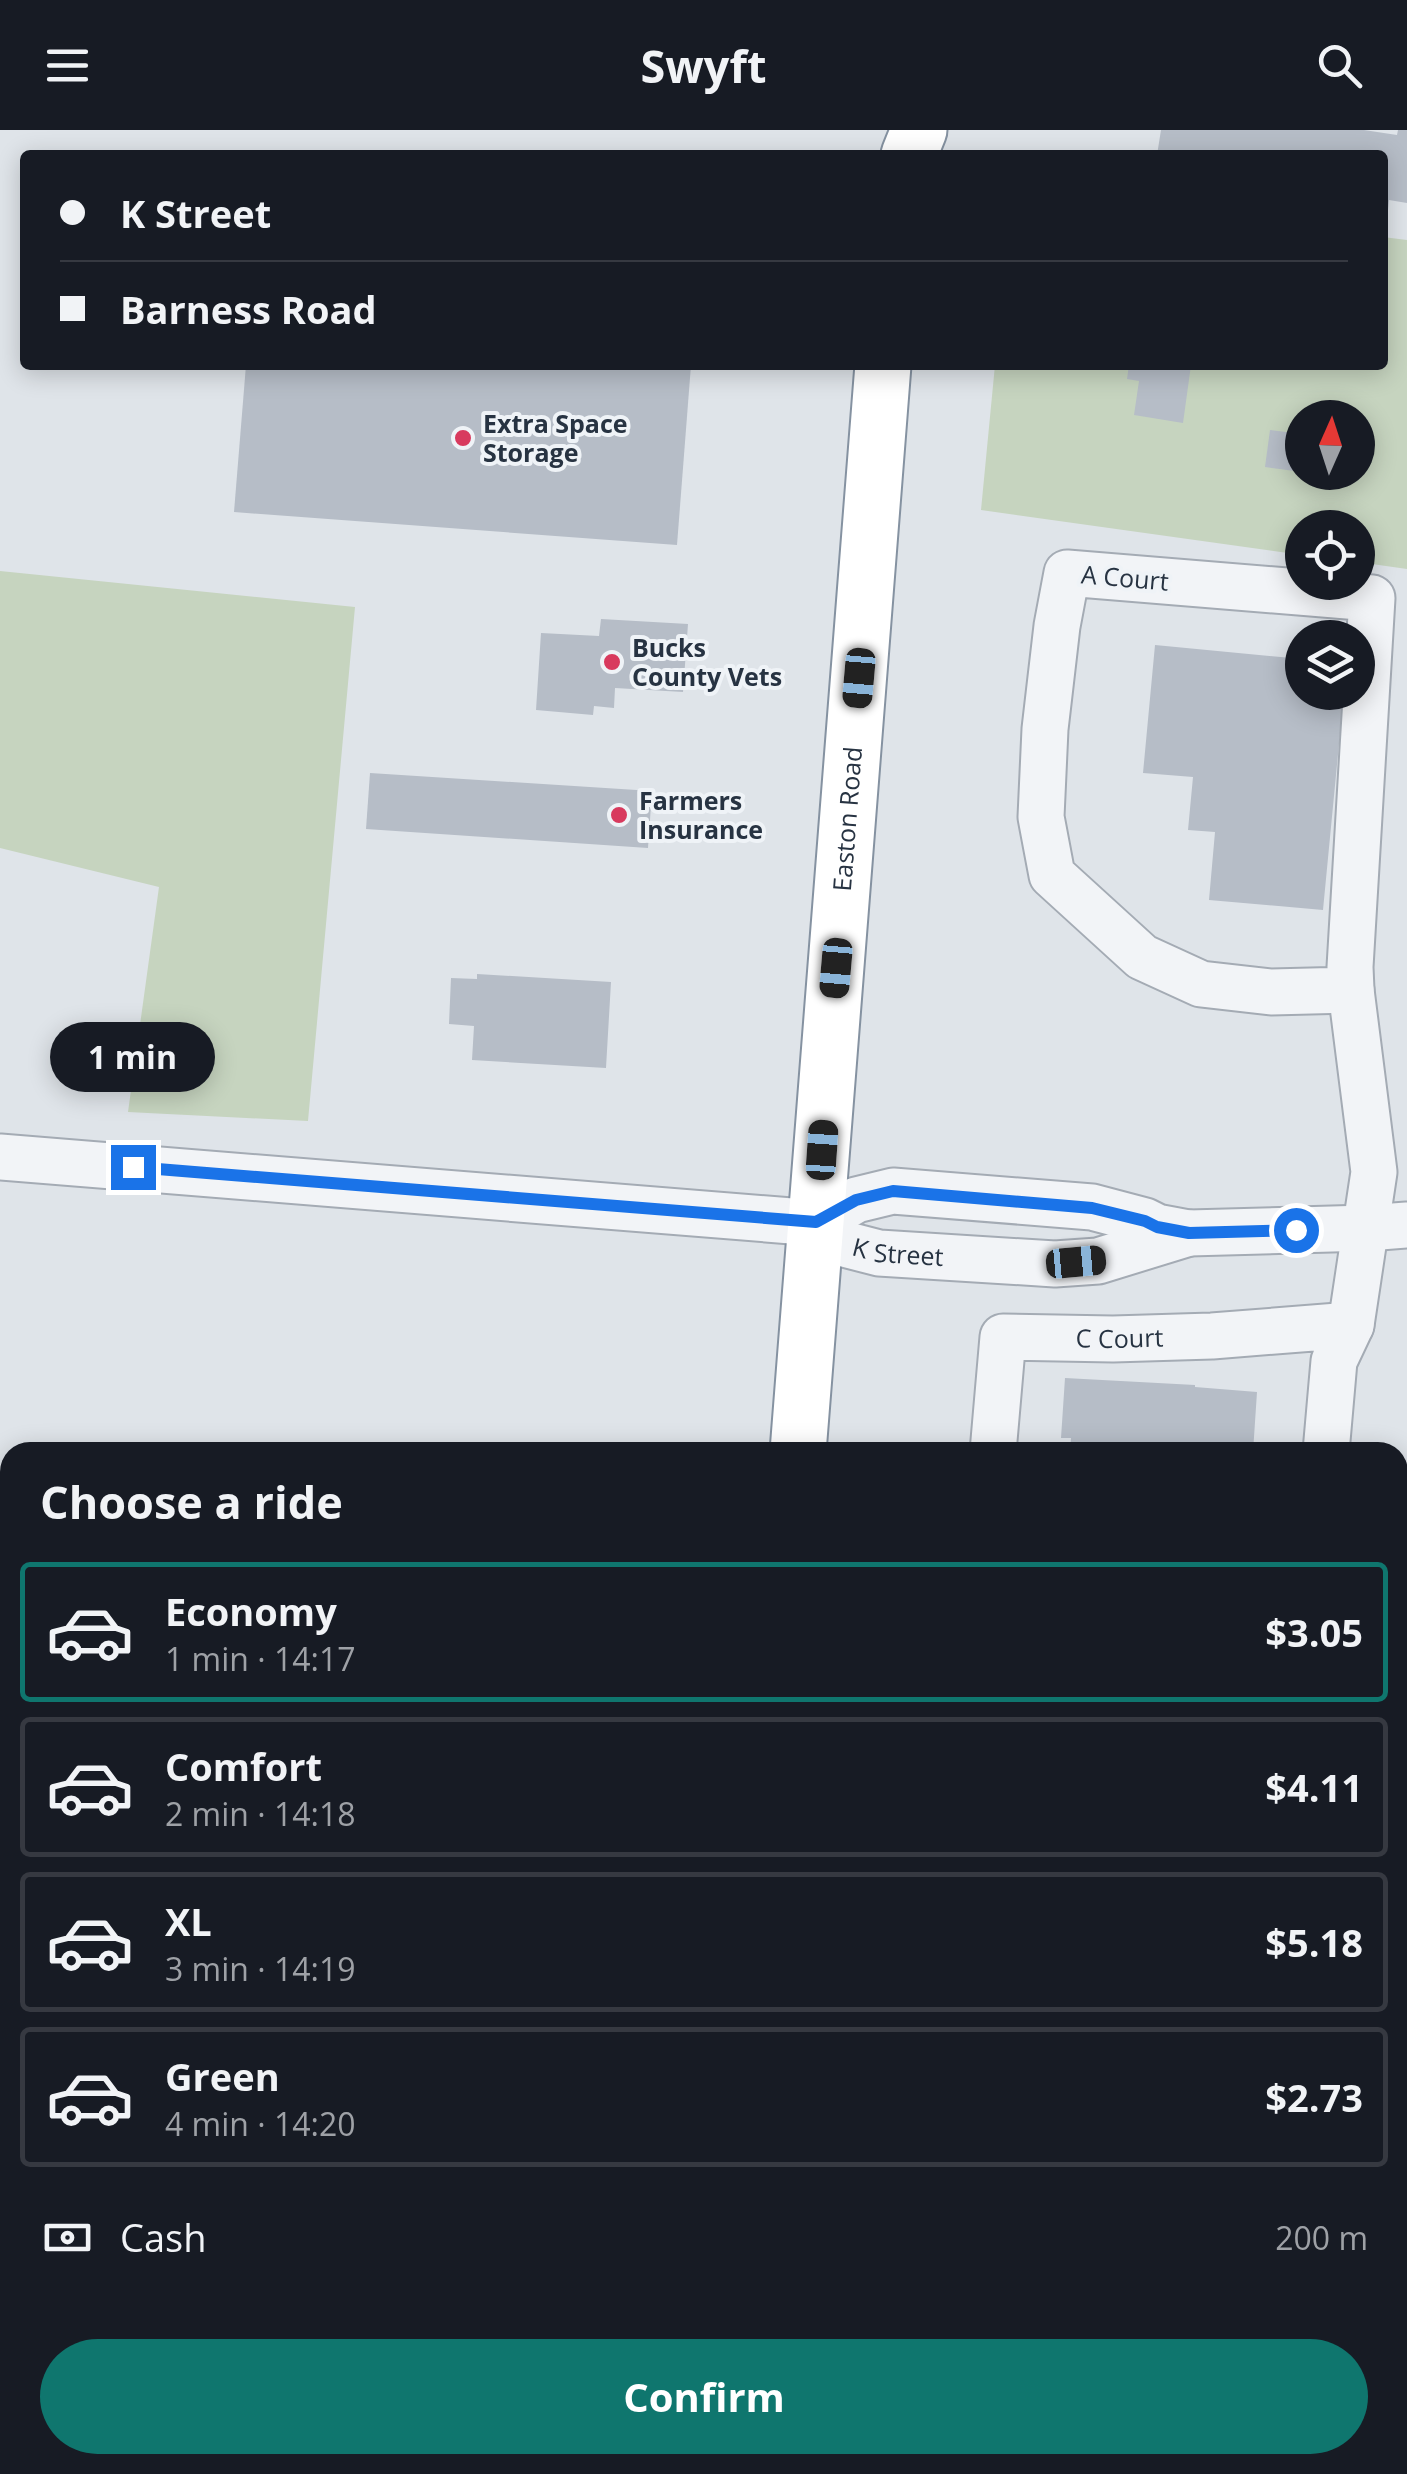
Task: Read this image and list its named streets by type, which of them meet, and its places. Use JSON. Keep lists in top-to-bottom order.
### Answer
{
  "streets": {
    "highway": ["Easton Road"],
    "street": ["A Court", "K Street", "C Court"]
  },
  "crossings": [
    ["A Court", "K Street"],
    ["Easton Road", "K Street"]
  ],
  "places": ["Extra Space Storage", "Bucks County Vets", "Farmers Insurance"],
  "north": "top",
  "page": {
    "header": "Swyft",
    "banner": ["K Street", "Barness Road"],
    "bubble": "1 min",
    "heading": "Choose a ride",
    "list": [
      {
        "name": "Economy",
        "note": "1 min · 14:17",
        "value": "$3.05"
      },
      {
        "name": "Comfort",
        "note": "2 min · 14:18",
        "value": "$4.11"
      },
      {
        "name": "XL",
        "note": "3 min · 14:19",
        "value": "$5.18"
      },
      {
        "name": "Green",
        "note": "4 min · 14:20",
        "value": "$2.73"
      }
    ],
    "pay": ["Cash", "200 m"],
    "buttons": "Confirm"
  }
}
